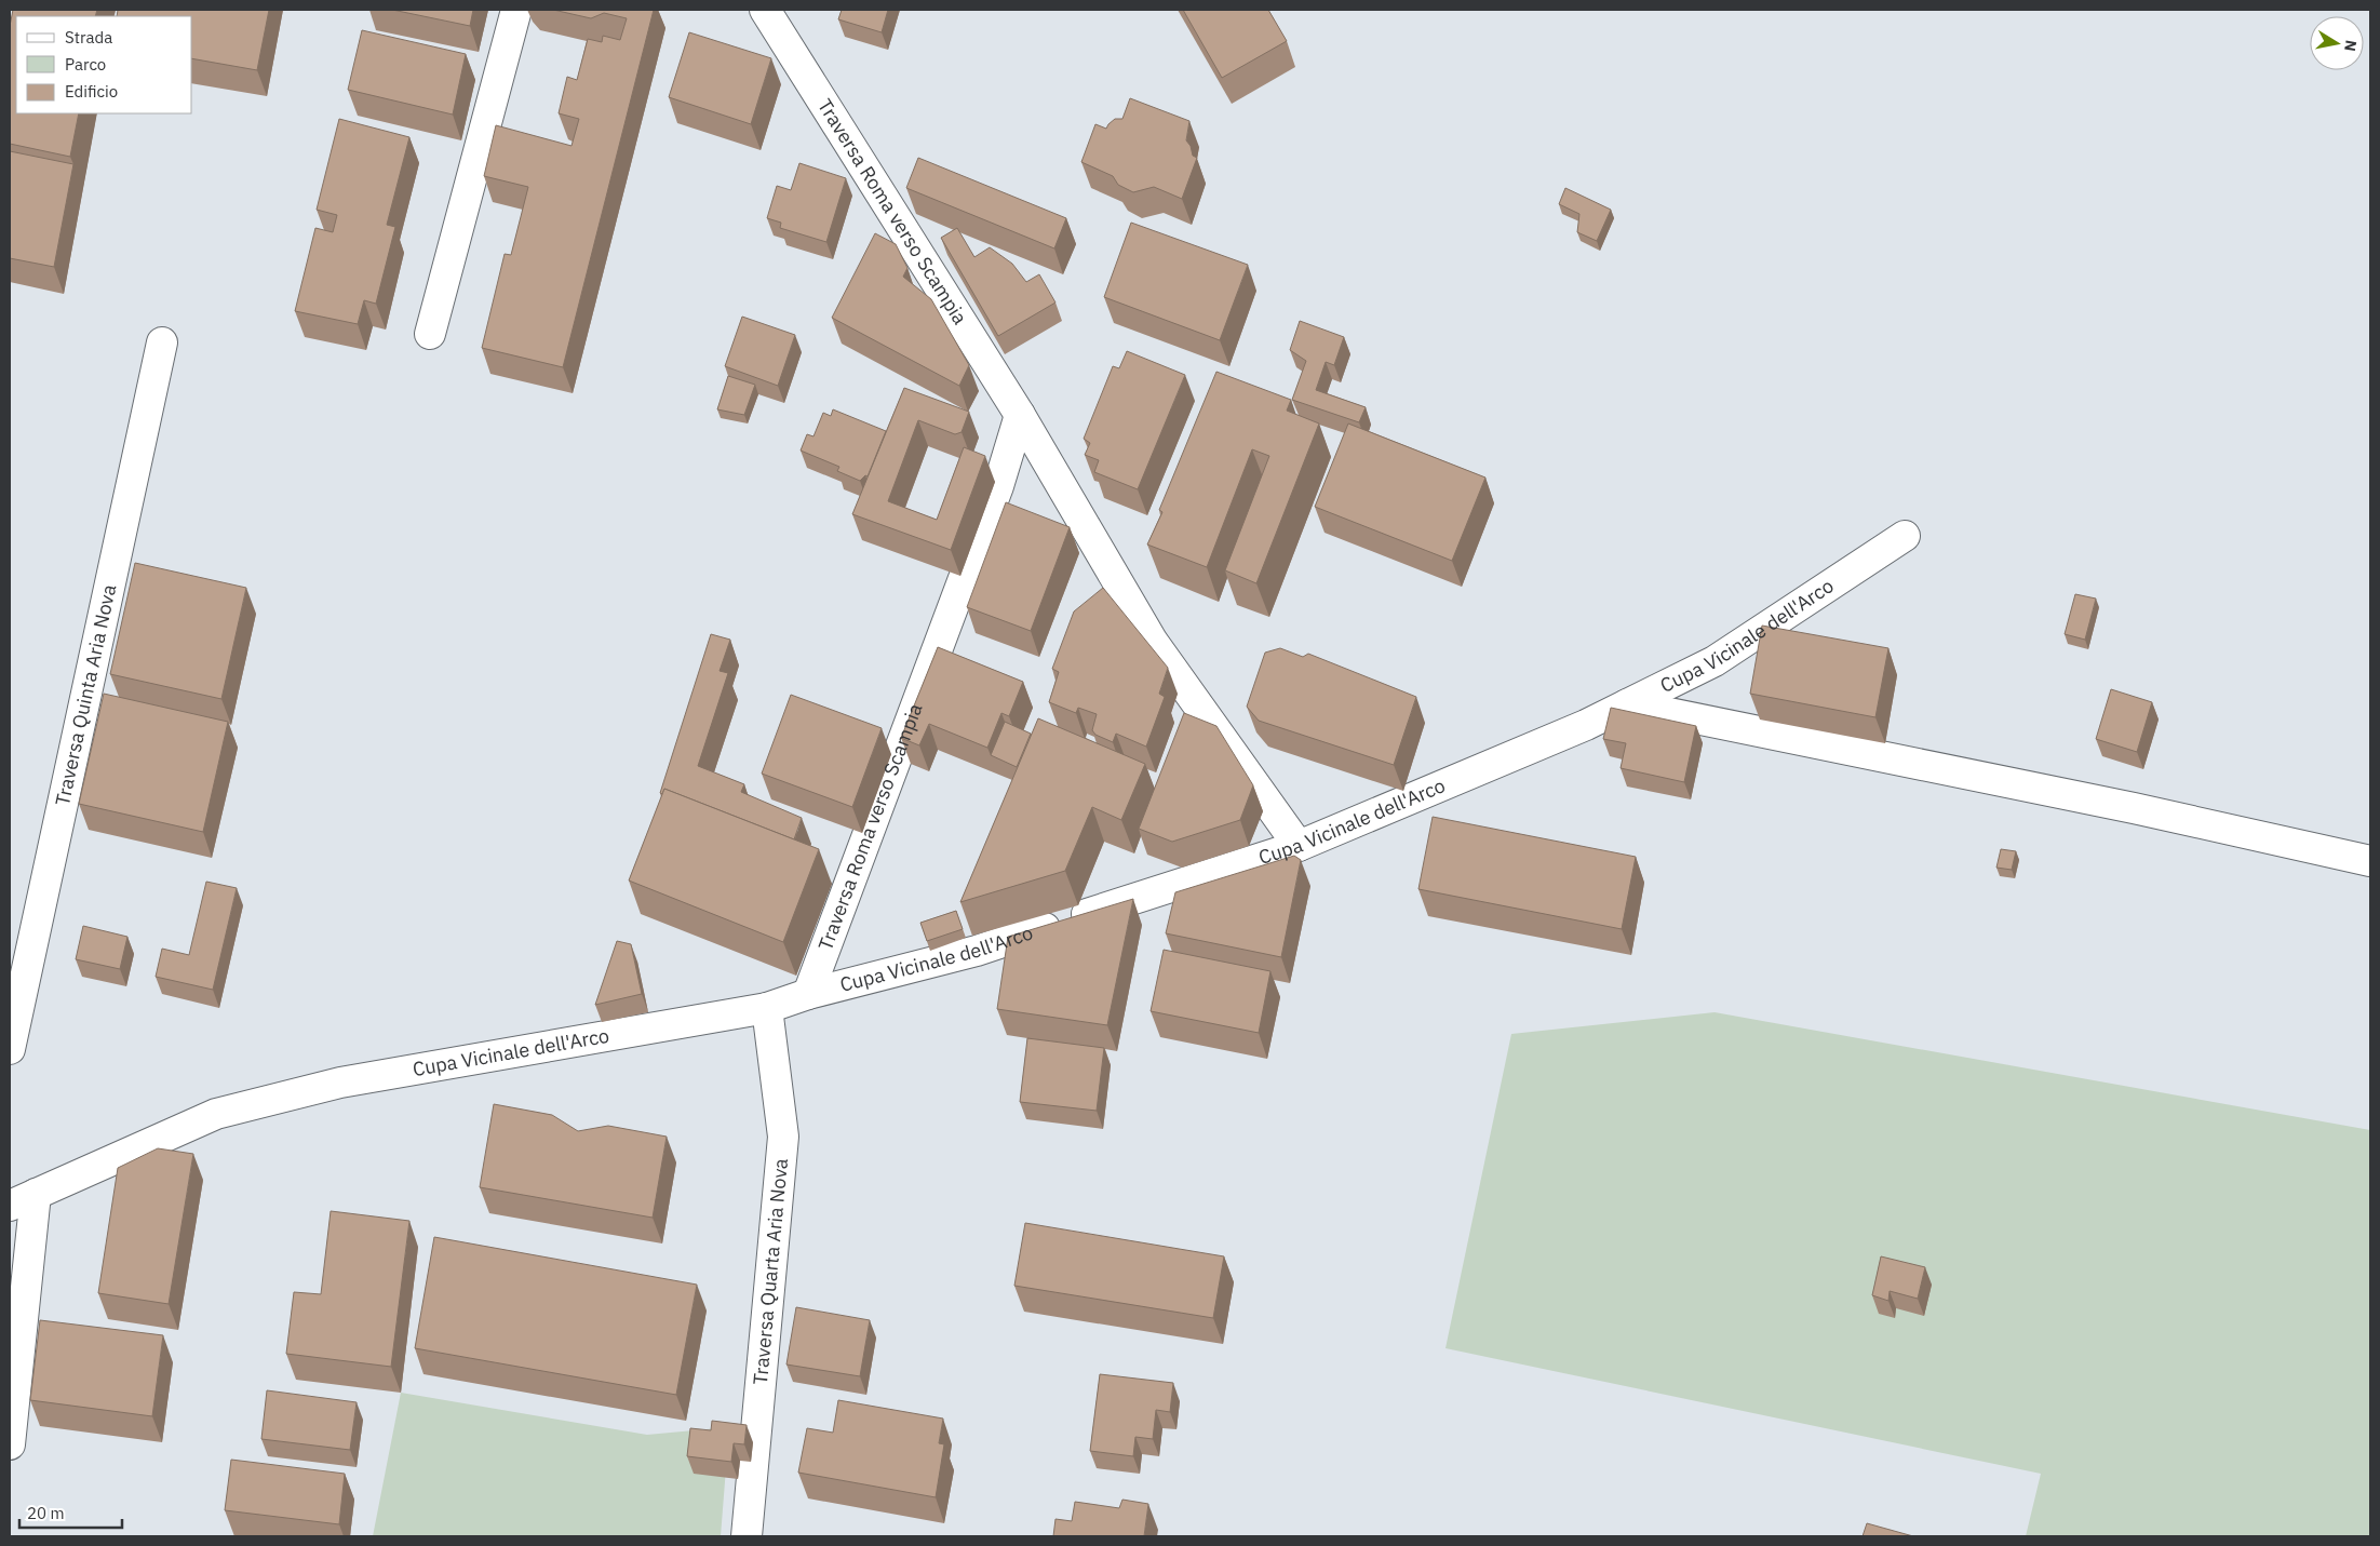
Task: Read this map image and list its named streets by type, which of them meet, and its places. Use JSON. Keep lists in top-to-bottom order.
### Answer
{
  "streets": {
    "street": [
      "Traversa Roma verso Scampia",
      "Cupa Vicinale dell'Arco",
      "Traversa Quinta Aria Nova",
      "Traversa Quarta Aria Nova"
    ]
  },
  "crossings": [
    ["Traversa Roma verso Scampia", "Cupa Vicinale dell'Arco"],
    ["Cupa Vicinale dell'Arco", "Traversa Quarta Aria Nova"]
  ],
  "legend": ["Strada", "Parco", "Edificio"],
  "scale_bar": "20 m",
  "north": "right"
}
